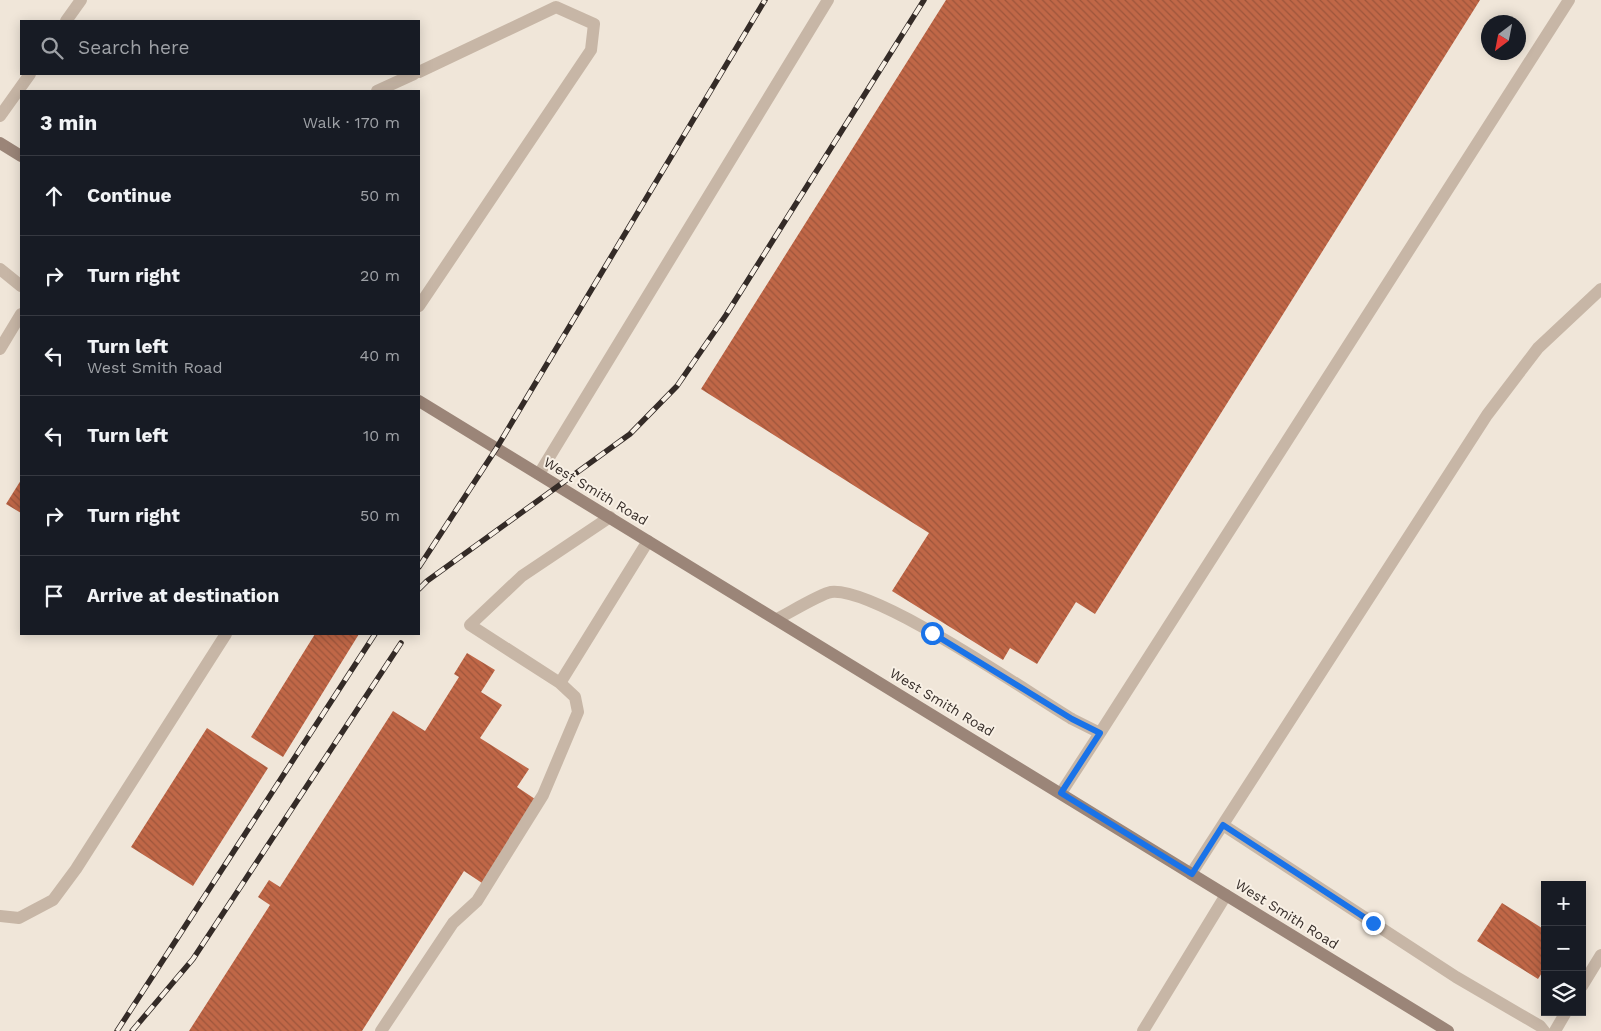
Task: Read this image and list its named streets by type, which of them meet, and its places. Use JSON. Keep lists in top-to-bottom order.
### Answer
{
  "streets": {
    "street": ["West Smith Road"]
  },
  "north": "bottom left",
  "page": {
    "search": "Search here",
    "heading": ["3 min", "Walk · 170 m"],
    "list": [
      ["Continue", "50 m"],
      ["Turn right", "20 m"],
      ["Turn left", "West Smith Road", "40 m"],
      ["Turn left", "10 m"],
      ["Turn right", "50 m"],
      "Arrive at destination"
    ],
    "map_buttons": ["+", "−"]
  }
}
